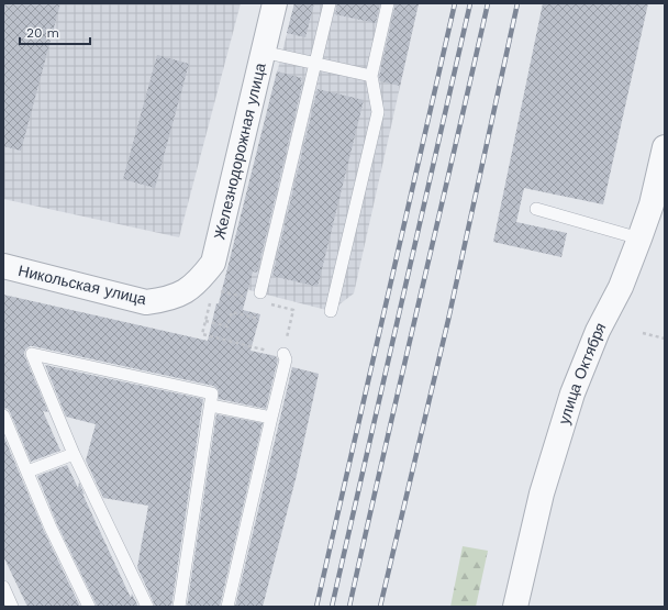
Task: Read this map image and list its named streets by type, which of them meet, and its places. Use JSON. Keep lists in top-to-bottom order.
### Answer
{
  "streets": {
    "street": ["Железнодорожная улица", "Никольская улица", "улица Октября"]
  },
  "crossings": [
    ["Железнодорожная улица", "Никольская улица"]
  ],
  "scale_bar": "20 m"
}
